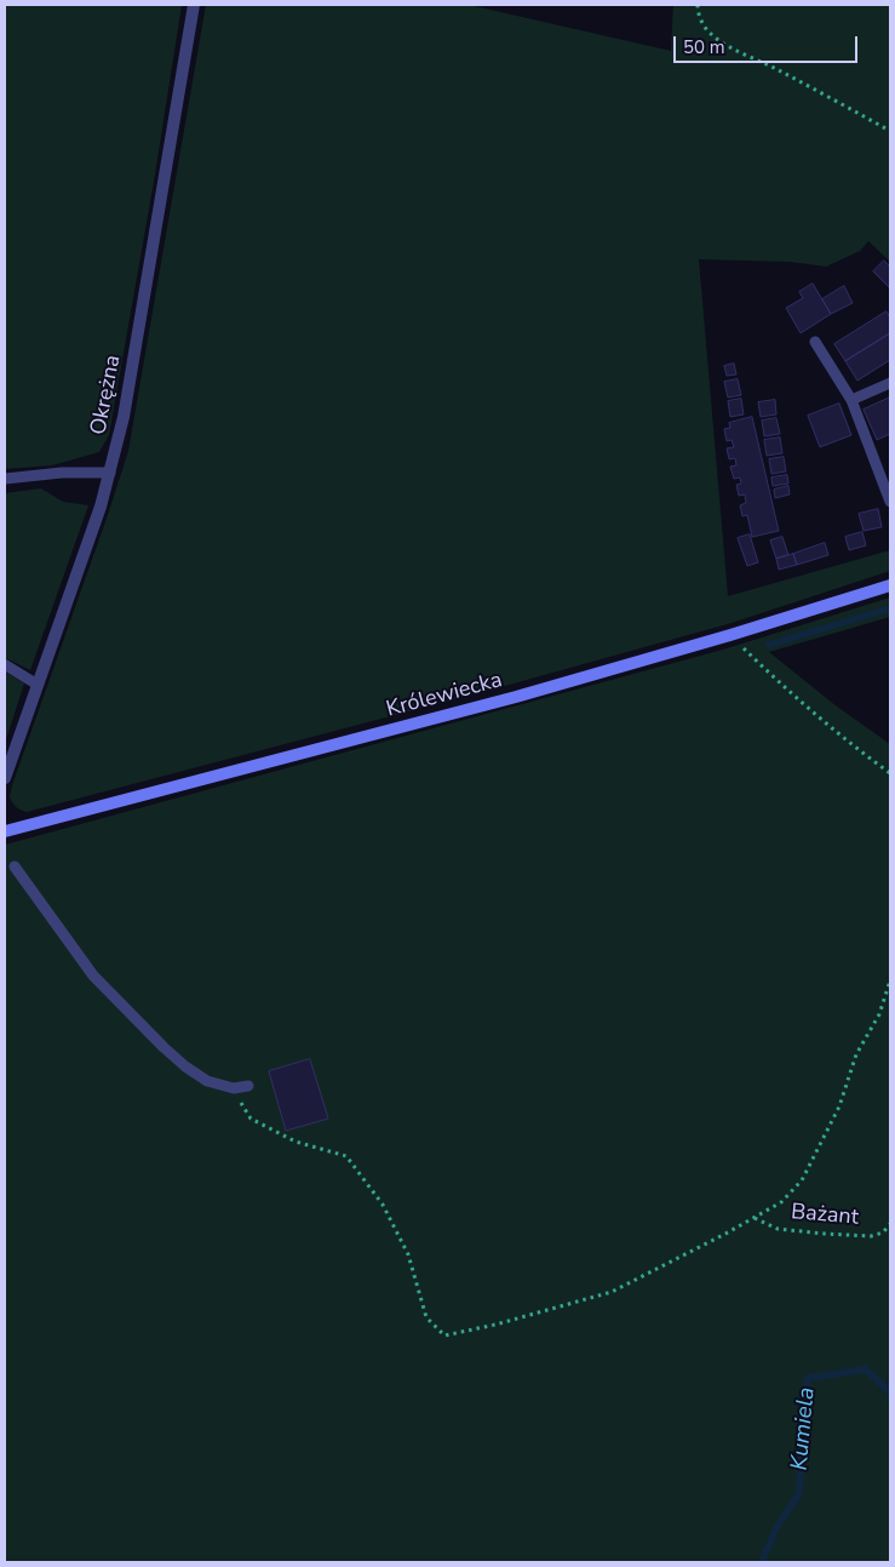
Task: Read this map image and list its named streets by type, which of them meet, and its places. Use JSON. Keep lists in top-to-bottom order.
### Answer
{
  "streets": {
    "main road": ["Królewiecka"],
    "street": ["Okrężna"],
    "path": ["Bażant"]
  },
  "water": ["Kumiela"],
  "scale_bar": "50 m"
}
